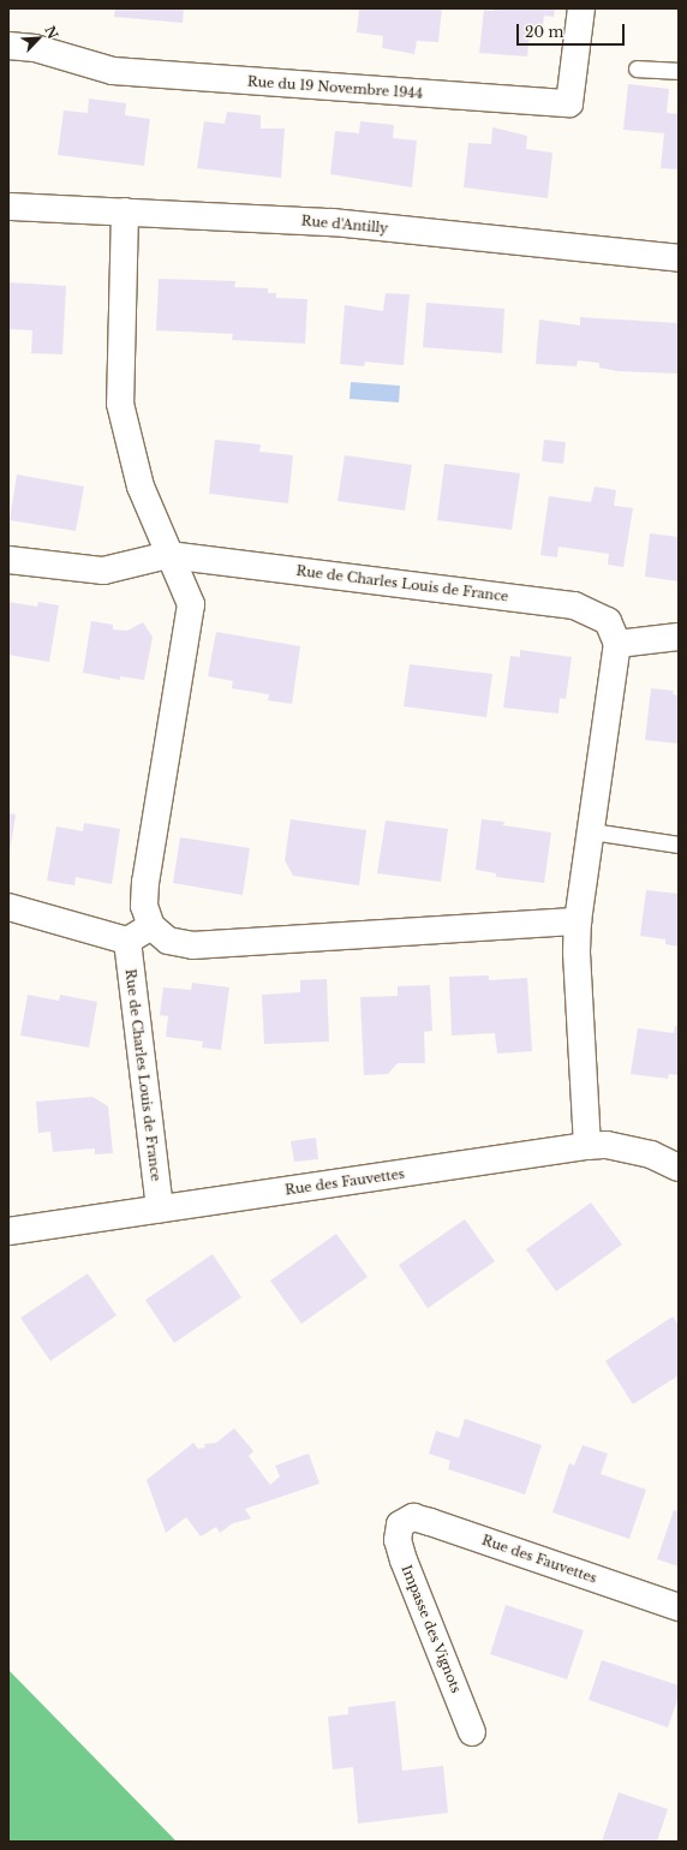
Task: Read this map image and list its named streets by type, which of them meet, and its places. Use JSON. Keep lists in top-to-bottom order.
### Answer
{
  "streets": {
    "street": [
      "Rue du 19 Novembre 1944",
      "Rue d'Antilly",
      "Rue de Charles Louis de France",
      "Rue des Fauvettes",
      "Impasse des Vignots"
    ]
  },
  "crossings": [
    ["Rue de Charles Louis de France", "Rue des Fauvettes"],
    ["Rue des Fauvettes", "Impasse des Vignots"]
  ],
  "scale_bar": "20 m",
  "north": "top right"
}
